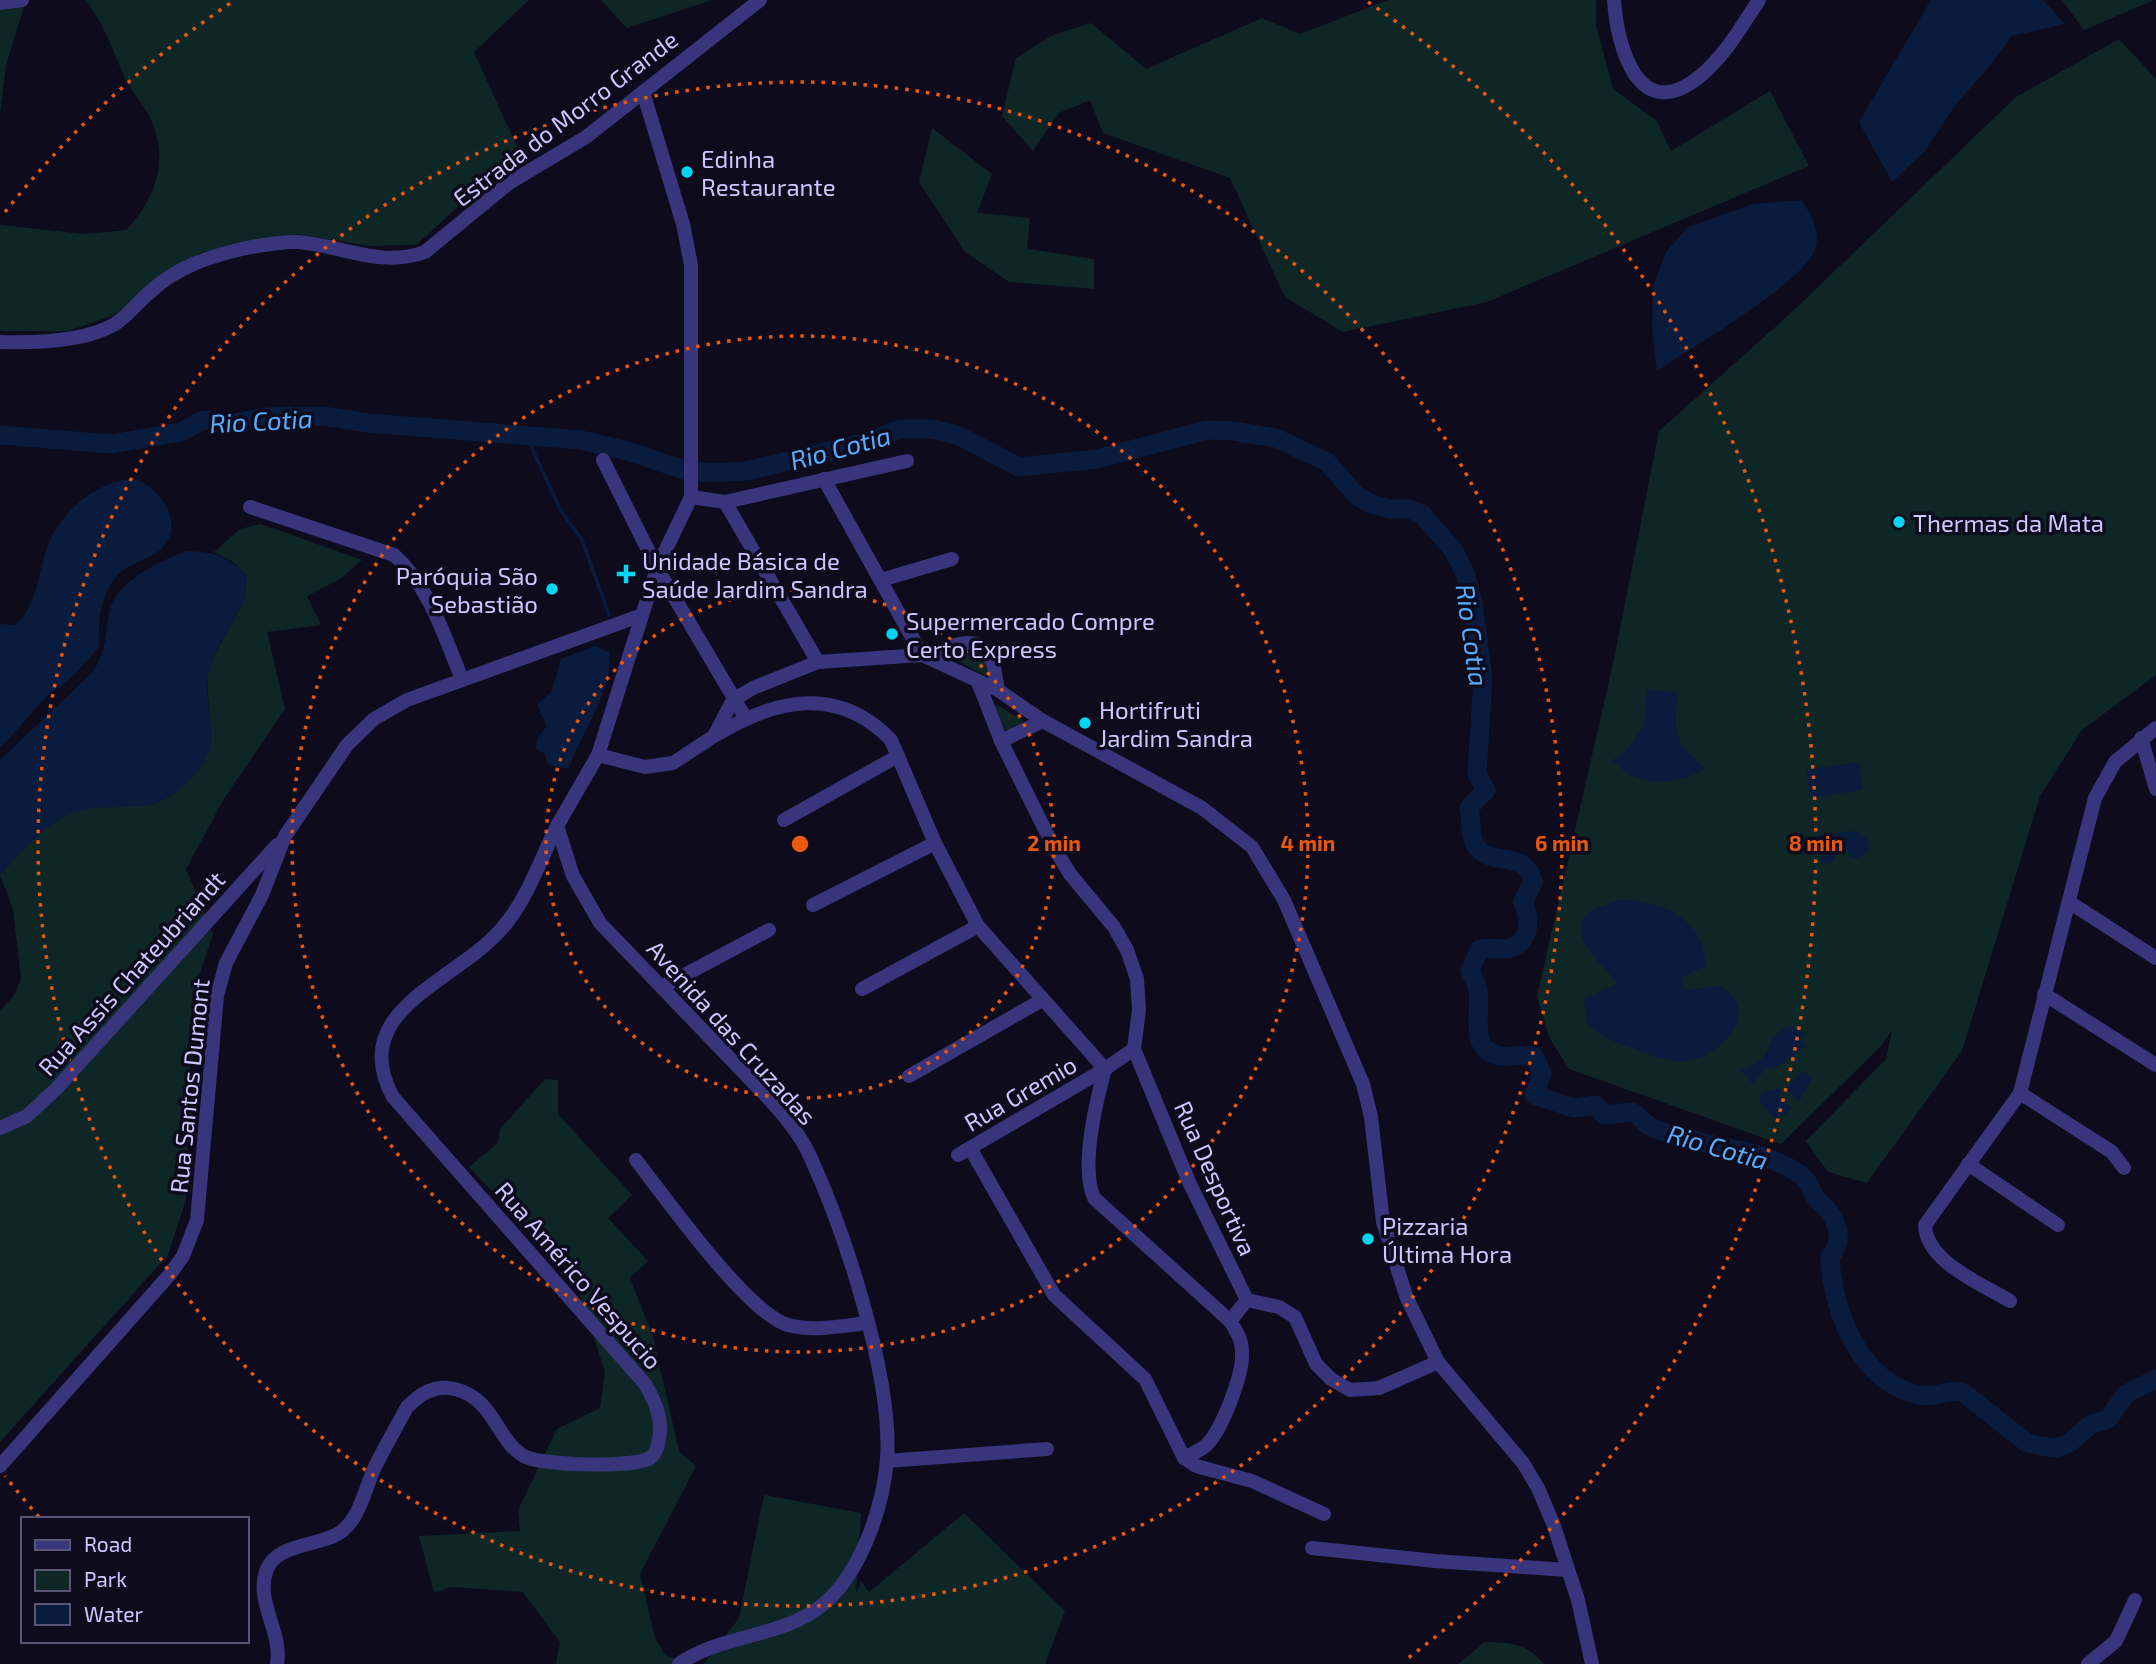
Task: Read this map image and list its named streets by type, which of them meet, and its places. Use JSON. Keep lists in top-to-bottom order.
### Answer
{
  "streets": {
    "street": [
      "Estrada do Morro Grande",
      "Rua Assis Chateubriandt",
      "Avenida das Cruzadas",
      "Rua Santos Dumont",
      "Rua Gremio",
      "Rua Desportiva",
      "Rua Américo Vespucio"
    ]
  },
  "crossings": [
    ["Rua Assis Chateubriandt", "Rua Santos Dumont"],
    ["Avenida das Cruzadas", "Rua Américo Vespucio"],
    ["Rua Gremio", "Rua Desportiva"]
  ],
  "water": ["Rio Cotia"],
  "places": {
    "other": [
      "Edinha Restaurante",
      "Thermas da Mata",
      "Paróquia São Sebastião",
      "Supermercado Compre Certo Express",
      "Hortifruti Jardim Sandra",
      "Pizzaria Última Hora"
    ],
    "health": ["Unidade Básica de Saúde Jardim Sandra"]
  },
  "legend": ["Road", "Park", "Water"],
  "rings": [
    "2 min",
    "4 min",
    "6 min",
    "8 min"
  ]
}
